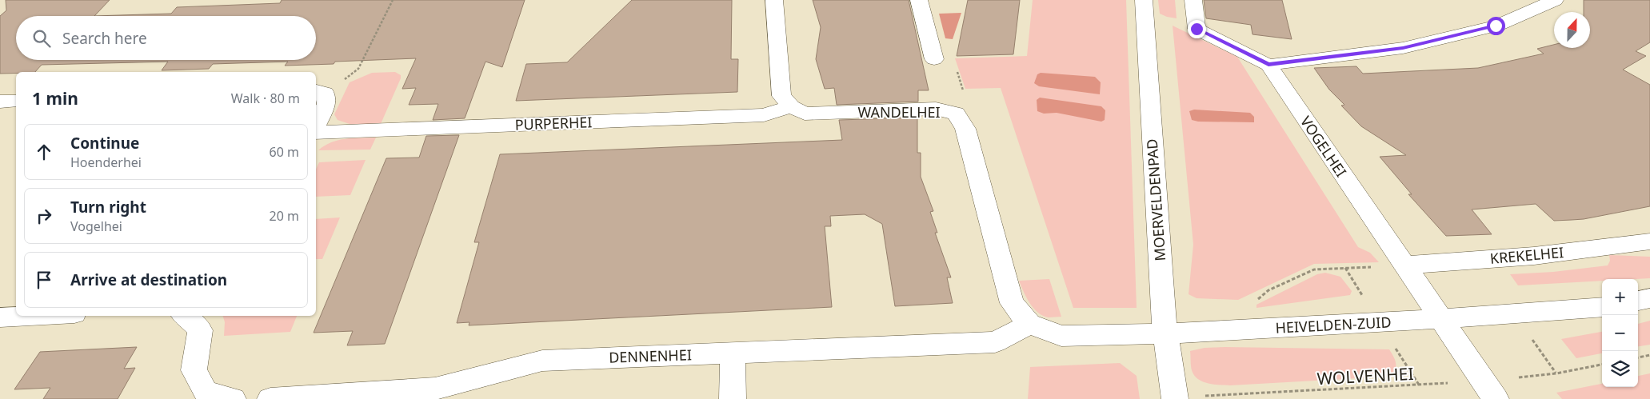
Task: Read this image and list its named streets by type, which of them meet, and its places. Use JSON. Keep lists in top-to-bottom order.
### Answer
{
  "streets": {
    "street": [
      "WANDELHEI",
      "PURPERHEI",
      "VOGELHEI",
      "MOERVELDENPAD",
      "KREKELHEI",
      "HEIVELDEN-ZUID",
      "DENNENHEI"
    ],
    "path": ["WOLVENHEI"]
  },
  "crossings": [
    ["WANDELHEI", "PURPERHEI"],
    ["WANDELHEI", "HEIVELDEN-ZUID"],
    ["WANDELHEI", "DENNENHEI"],
    ["VOGELHEI", "KREKELHEI"],
    ["VOGELHEI", "HEIVELDEN-ZUID"],
    ["VOGELHEI", "WOLVENHEI"],
    ["MOERVELDENPAD", "HEIVELDEN-ZUID"],
    ["MOERVELDENPAD", "WOLVENHEI"]
  ],
  "north": "top",
  "page": {
    "search": "Search here",
    "heading": ["1 min", "Walk · 80 m"],
    "list": [
      ["Continue", "Hoenderhei", "60 m"],
      ["Turn right", "Vogelhei", "20 m"],
      "Arrive at destination"
    ],
    "map_buttons": ["+", "−"]
  }
}
